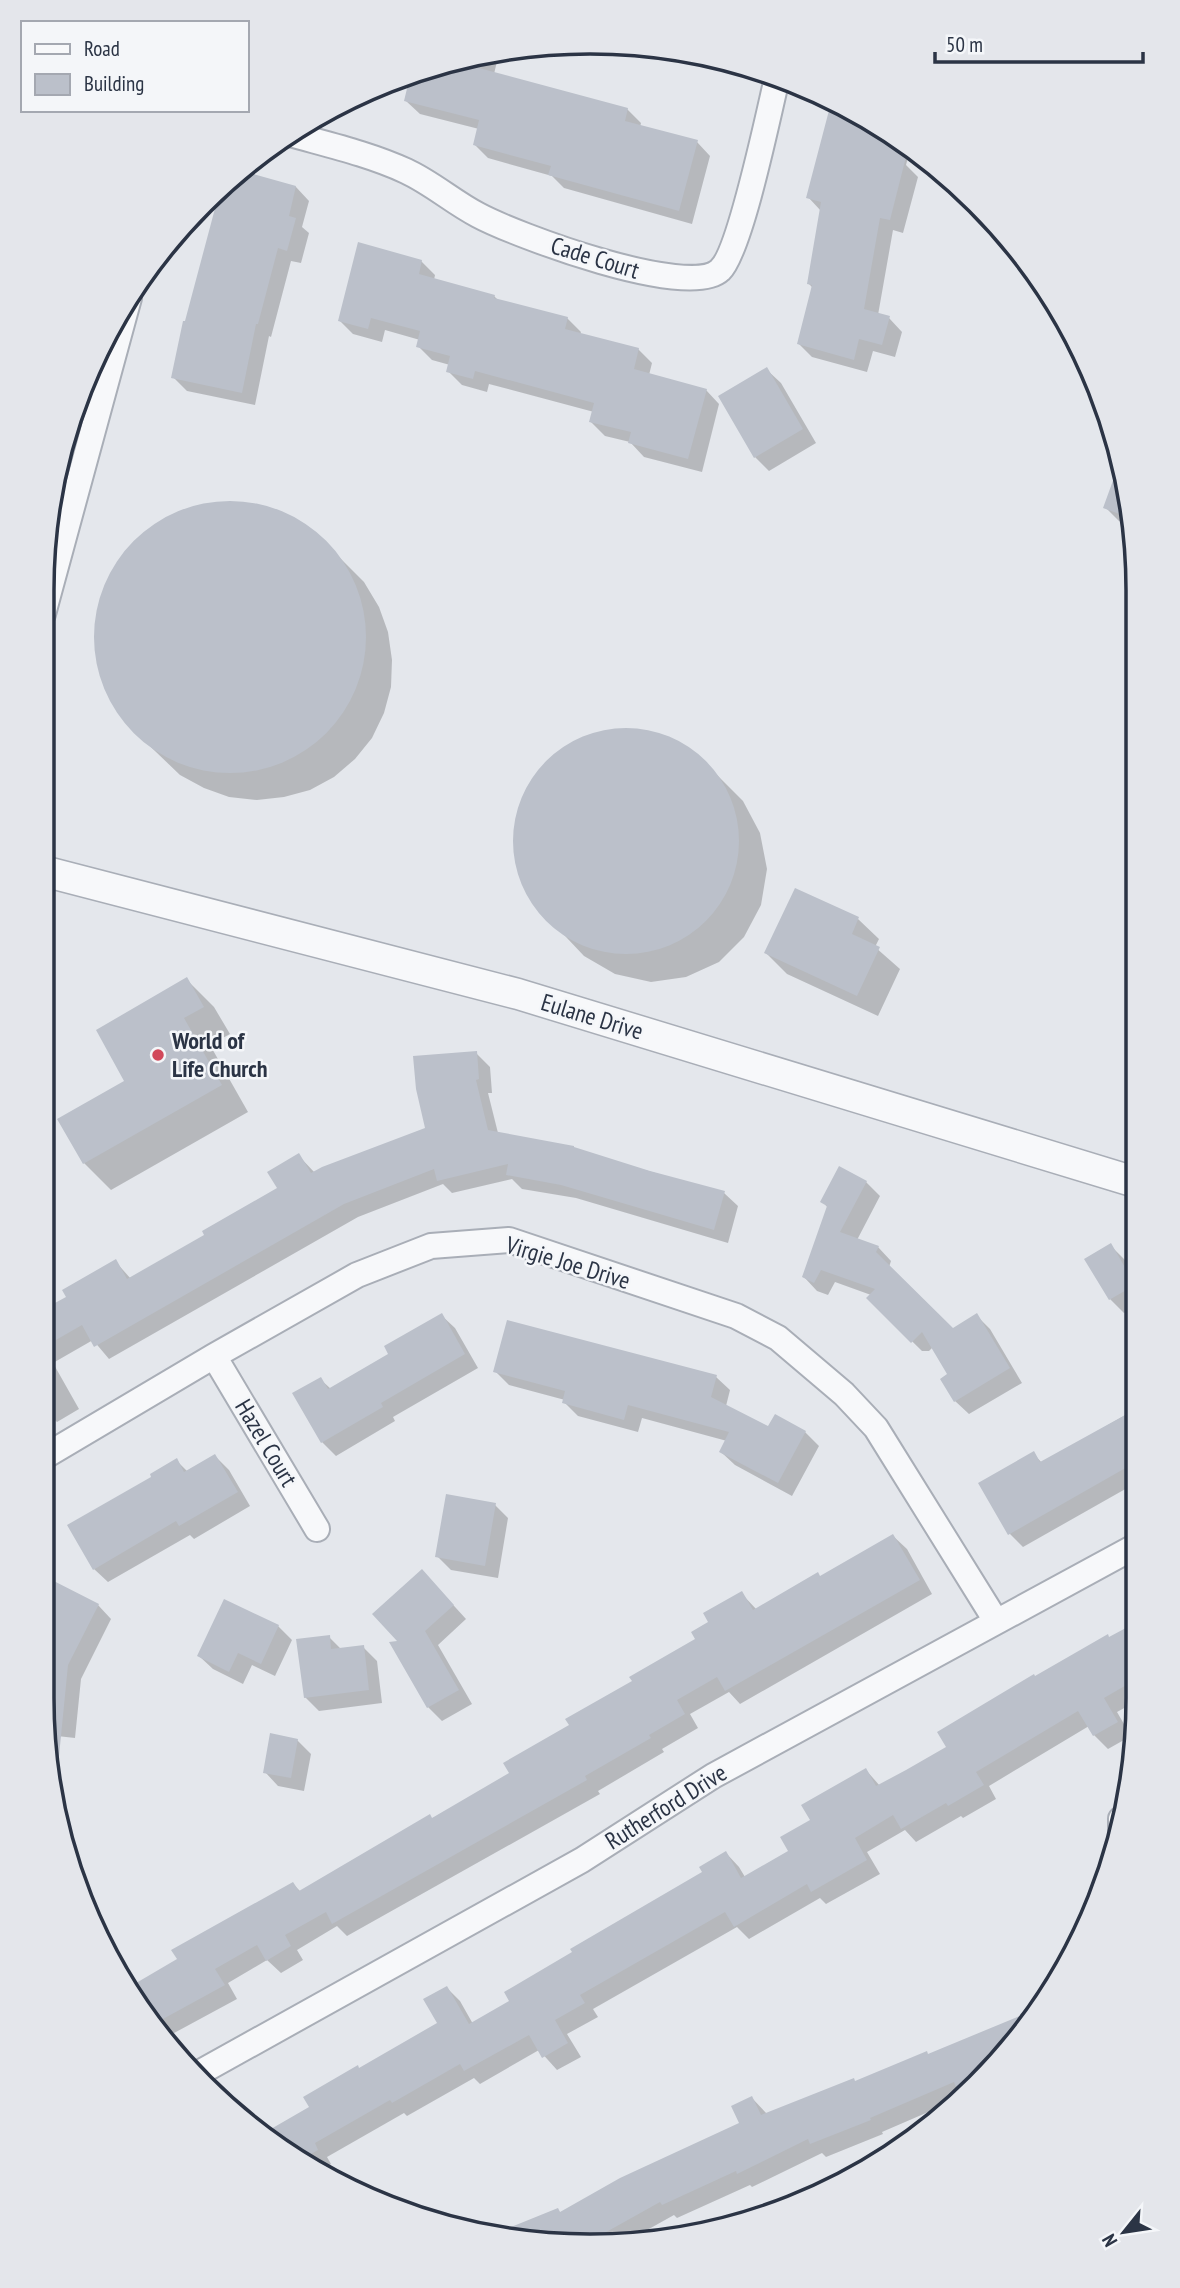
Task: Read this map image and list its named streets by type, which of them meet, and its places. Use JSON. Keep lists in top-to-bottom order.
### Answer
{
  "streets": {
    "street": [
      "Cade Court",
      "Eulane Drive",
      "Virgie Joe Drive",
      "Hazel Court",
      "Rutherford Drive"
    ]
  },
  "crossings": [
    ["Virgie Joe Drive", "Hazel Court"],
    ["Virgie Joe Drive", "Rutherford Drive"]
  ],
  "places": ["World of Life Church"],
  "legend": ["Road", "Building"],
  "scale_bar": "50 m",
  "north": "bottom left"
}
